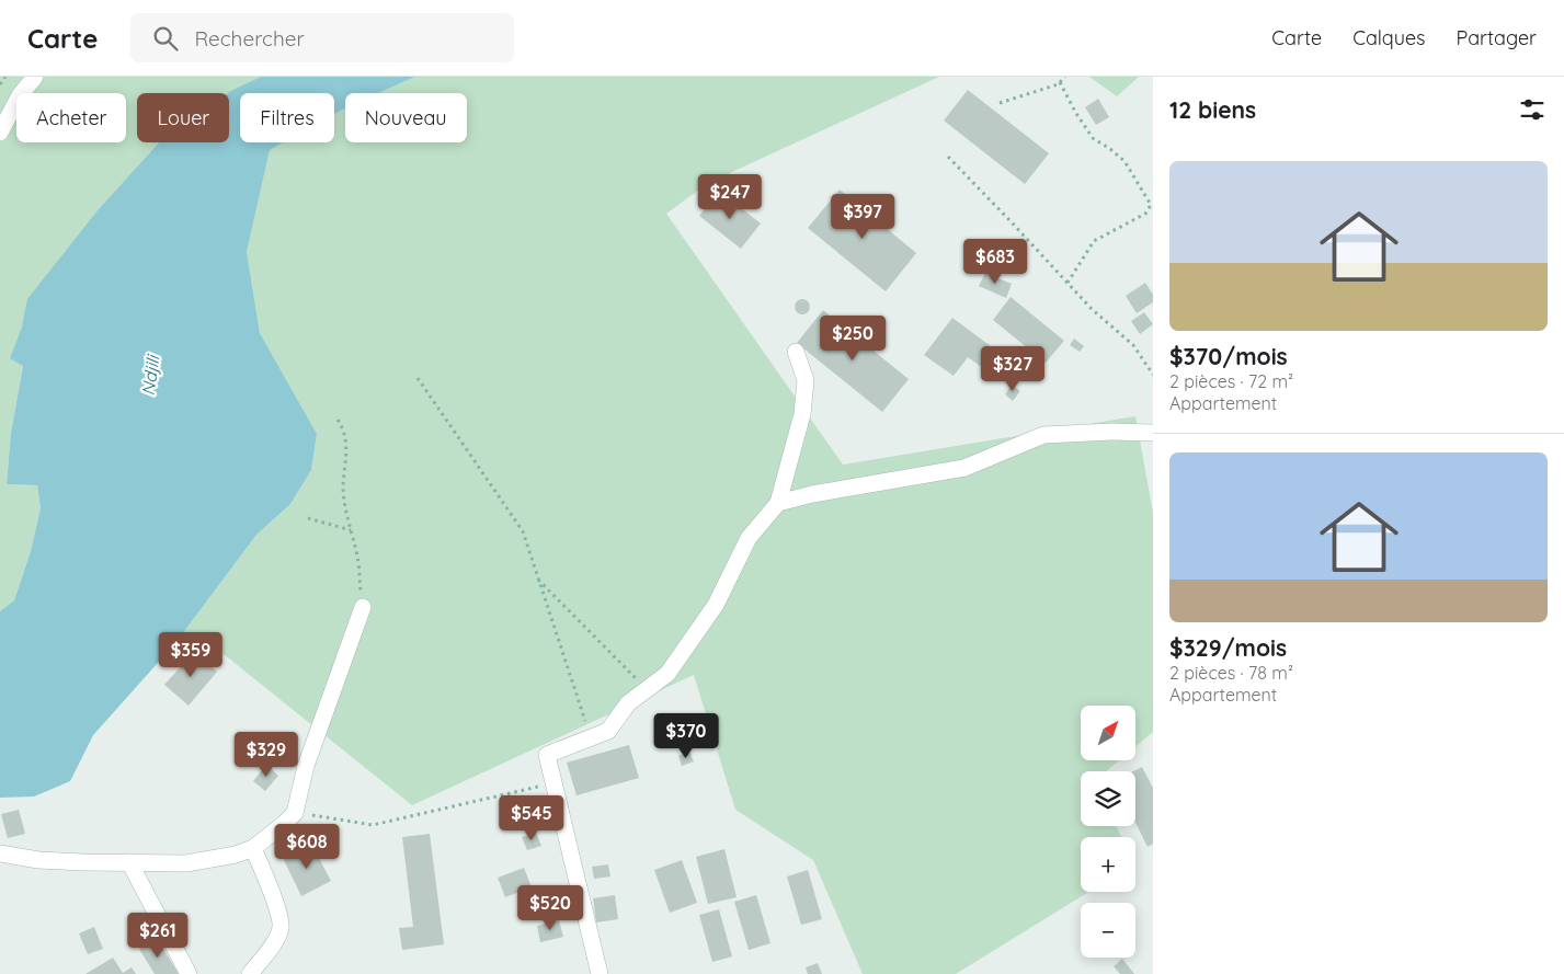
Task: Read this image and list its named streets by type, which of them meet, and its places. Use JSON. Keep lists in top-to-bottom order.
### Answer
{
  "water": ["Ndjili"],
  "north": "top right",
  "page": {
    "header": "Carte",
    "search": "Rechercher",
    "nav": ["Carte", "Calques", "Partager"],
    "heading": "12 biens",
    "chip": [
      "Acheter",
      "Louer",
      "Filtres",
      "Nouveau"
    ],
    "list": [
      {
        "name": "$370/mois",
        "note": "2 pièces · 72 m² · Appartement"
      },
      {
        "name": "$329/mois",
        "note": "2 pièces · 78 m² · Appartement"
      }
    ],
    "price": [
      "$247",
      "$397",
      "$683",
      "$250",
      "$327",
      "$359",
      "$370",
      "$329",
      "$545",
      "$608",
      "$520",
      "$261"
    ],
    "map_buttons": ["+", "−"]
  }
}
